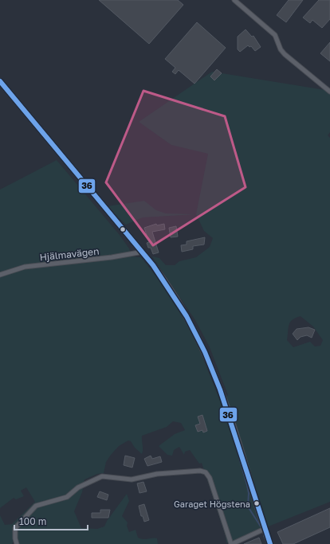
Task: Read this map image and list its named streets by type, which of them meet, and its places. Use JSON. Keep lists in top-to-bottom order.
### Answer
{
  "streets": {
    "street": ["Hjälmavägen"]
  },
  "places": ["Garaget Högstena"],
  "lines": ["transit line 36"],
  "scale_bar": "100 m"
}
